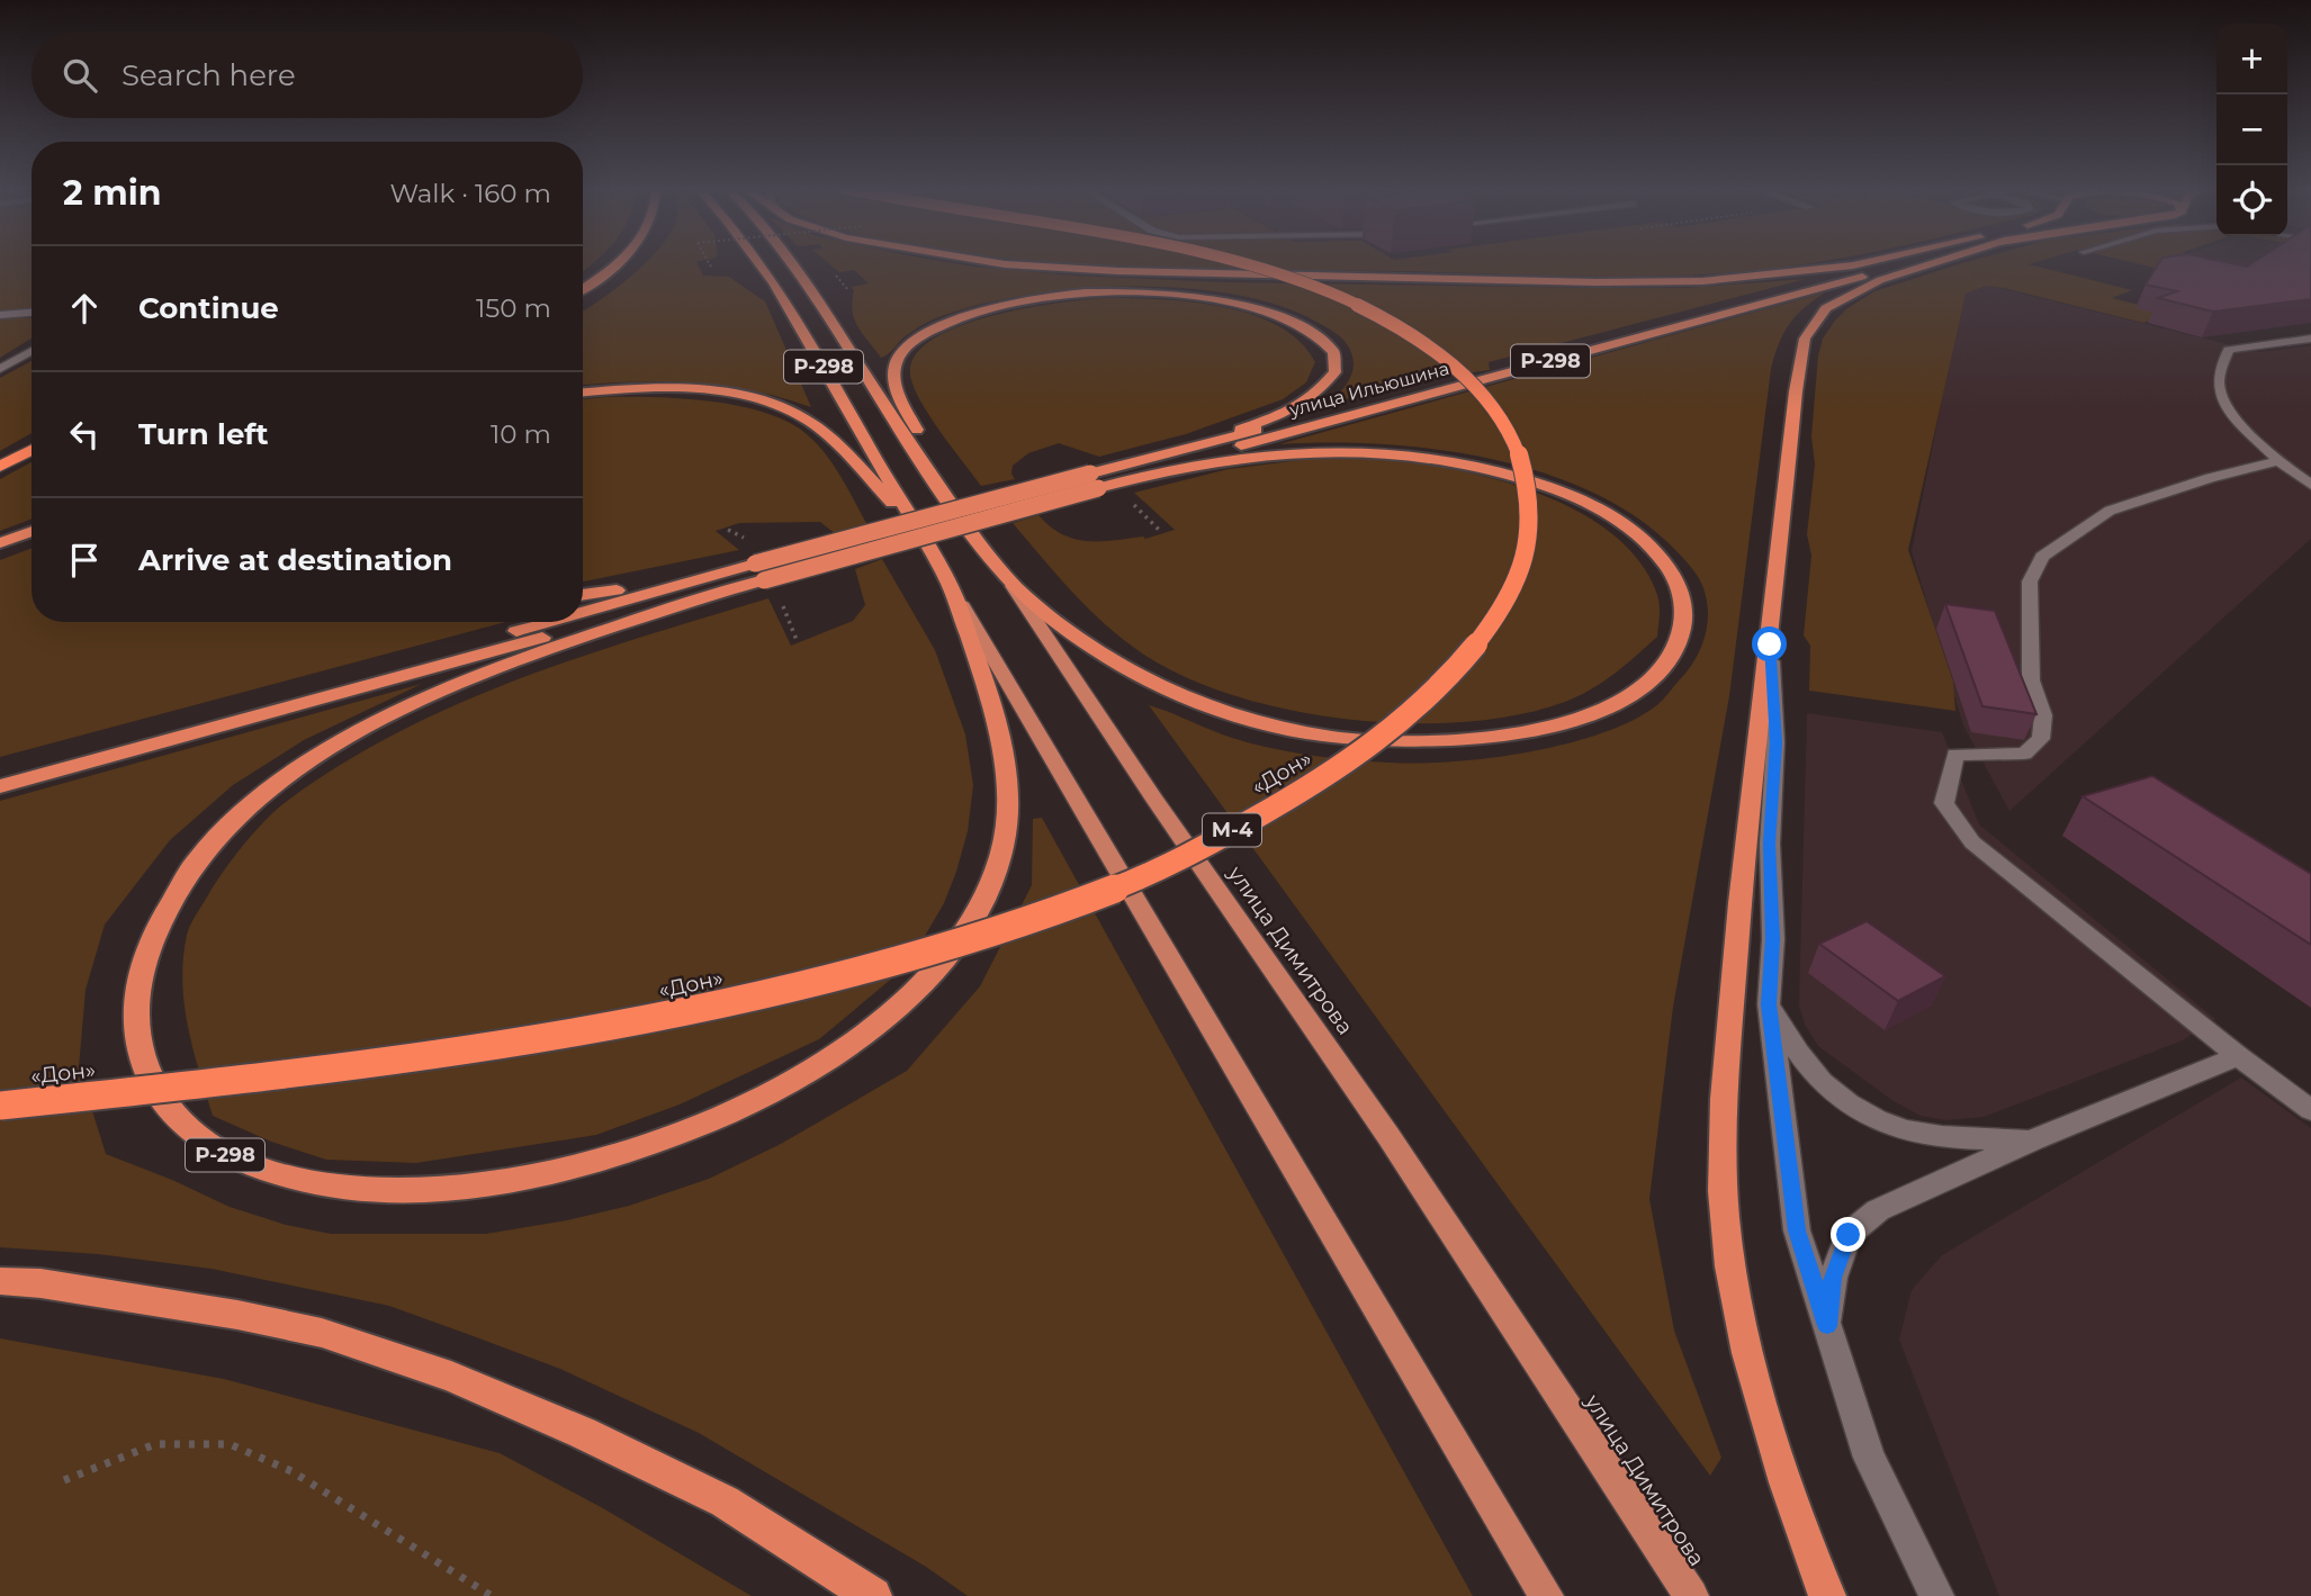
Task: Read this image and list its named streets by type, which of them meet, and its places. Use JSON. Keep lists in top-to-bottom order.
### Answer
{
  "streets": {
    "highway": [
      "Р-298",
      "улица Ильюшина",
      "«Дон»",
      "М-4",
      "улица Димитрова"
    ]
  },
  "crossings": [
    ["Р-298", "улица Ильюшина"],
    ["Р-298", "«Дон»"]
  ],
  "page": {
    "map_buttons": ["+", "−"],
    "search": "Search here",
    "heading": ["2 min", "Walk · 160 m"],
    "list": [
      ["Continue", "150 m"],
      ["Turn left", "10 m"],
      "Arrive at destination"
    ]
  }
}
